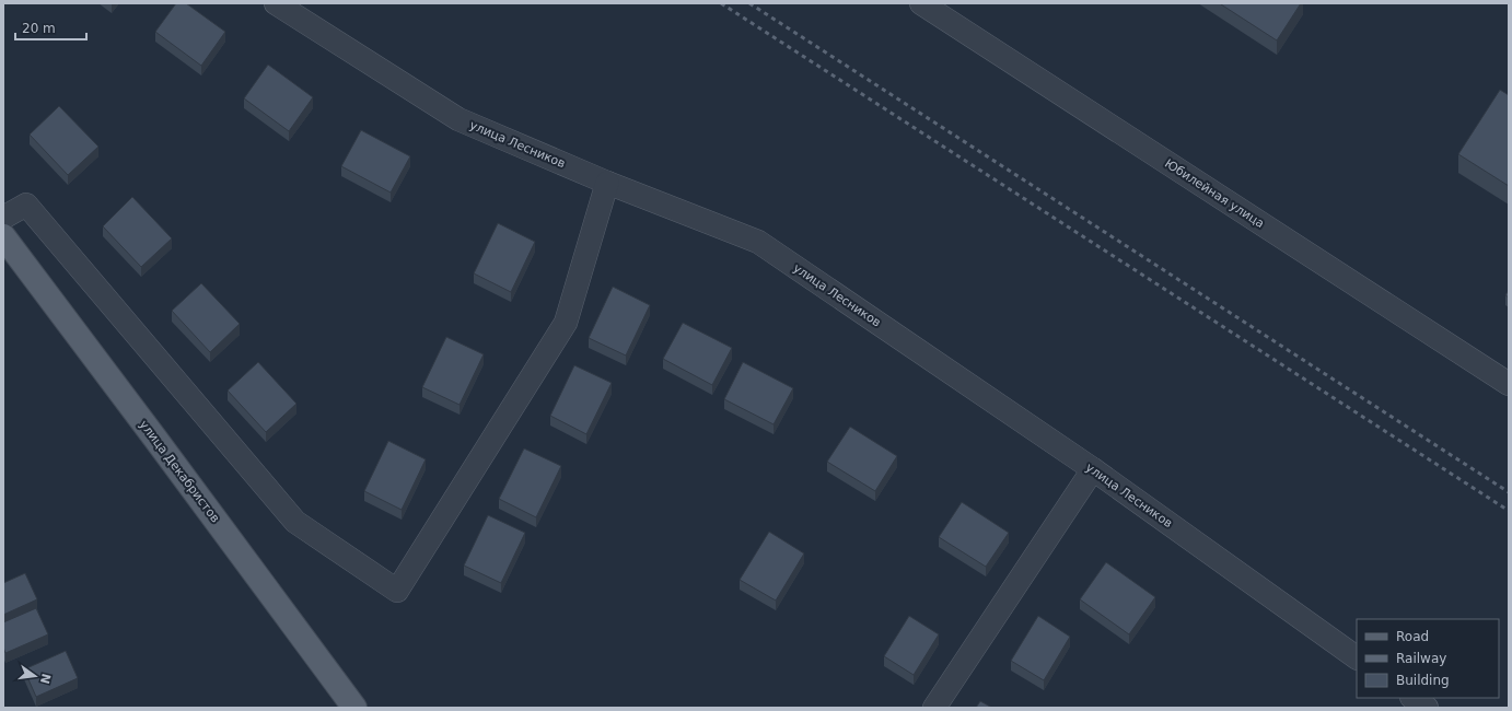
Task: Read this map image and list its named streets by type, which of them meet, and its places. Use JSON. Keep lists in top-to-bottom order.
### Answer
{
  "streets": {
    "main road": ["улица Декабристов"],
    "street": ["улица Лесников", "Юбилейная улица"]
  },
  "legend": ["Road", "Railway", "Building"],
  "scale_bar": "20 m",
  "north": "right"
}
